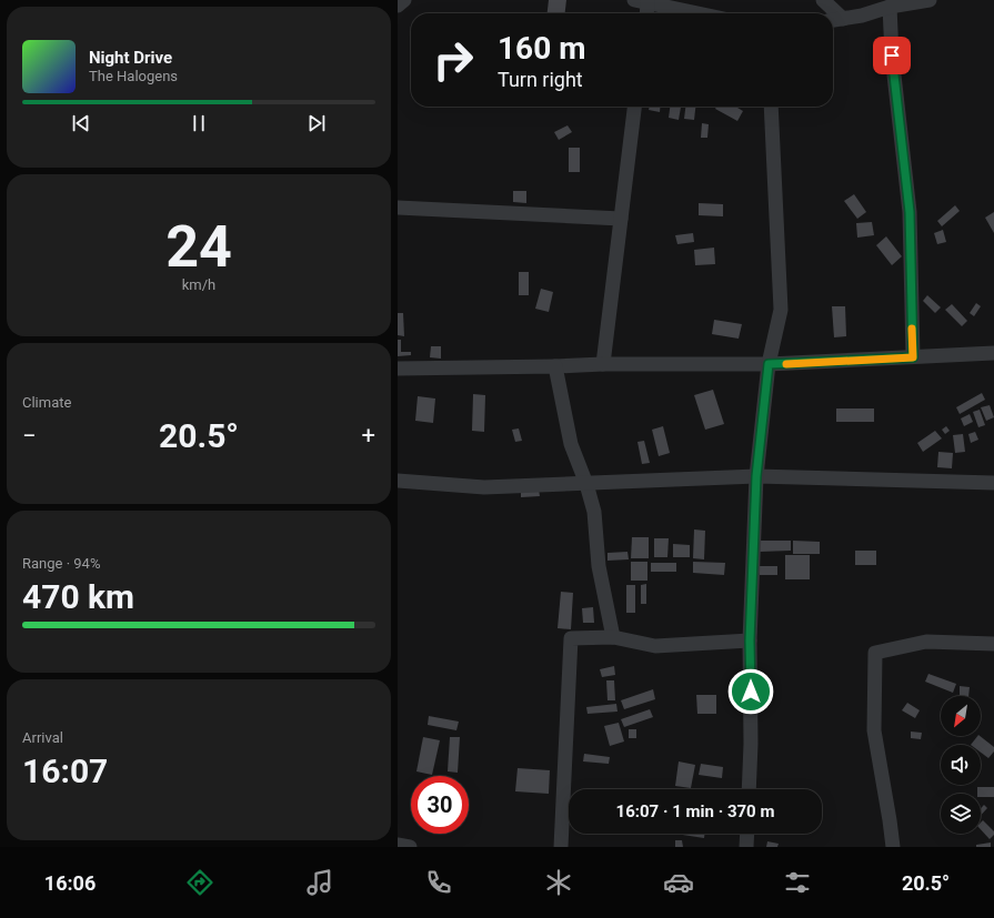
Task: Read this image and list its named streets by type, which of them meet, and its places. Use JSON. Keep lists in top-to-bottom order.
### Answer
{
  "north": "bottom left",
  "page": {
    "turn": ["160 m", "Turn right"],
    "song": ["Night Drive", "The Halogens"],
    "tile": [
      ["24", "km/h"],
      "Climate",
      ["Range · 94%", "470 km"],
      ["Arrival", "16:07"]
    ],
    "heat": ["−", "20.5°", "+"],
    "limit": "30",
    "trip": "16:07 · 1 min · 370 m",
    "tabs": ["16:06", "20.5°"]
  }
}
